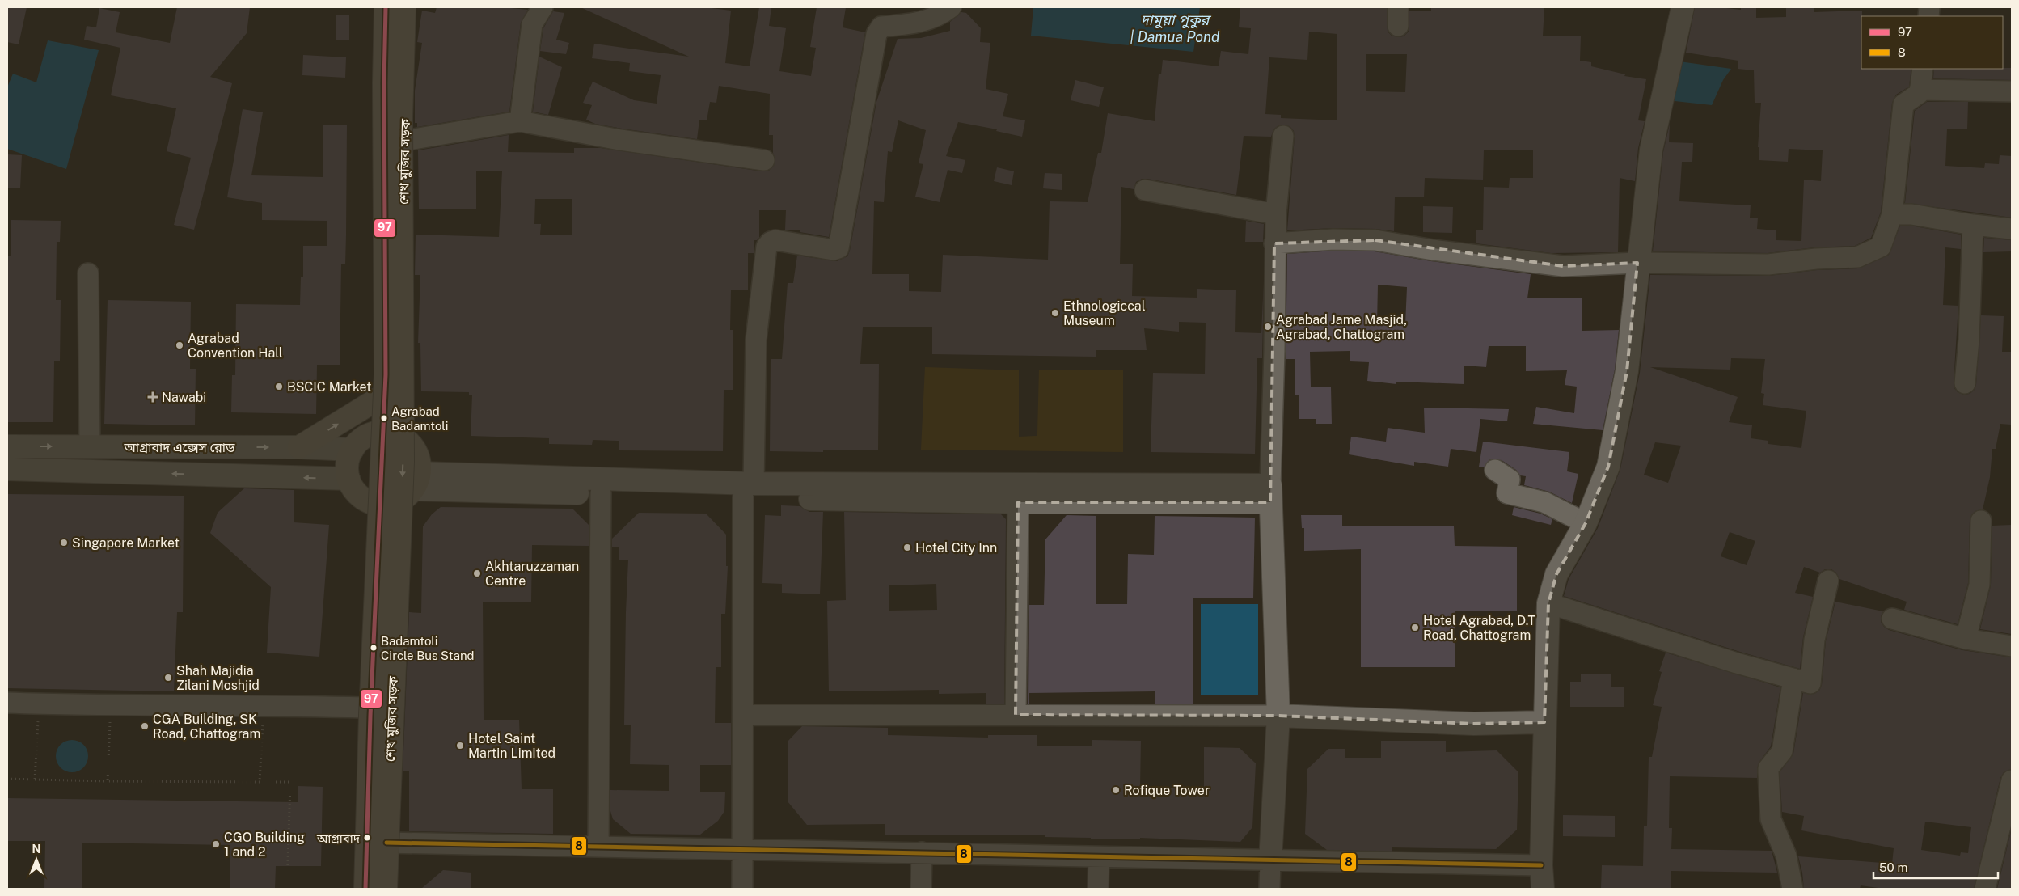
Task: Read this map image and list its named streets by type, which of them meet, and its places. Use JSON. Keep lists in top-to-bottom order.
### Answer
{
  "streets": {
    "highway": ["শেখ মুজিব সড়ক"],
    "main road": ["আগ্রাবাদ এক্সেস রোড"]
  },
  "crossings": [
    ["শেখ মুজিব সড়ক", "আগ্রাবাদ এক্সেস রোড"]
  ],
  "water": ["দামুয়া পুকুর | Damua Pond"],
  "places": {
    "other": [
      "Ethnologiccal Museum",
      "Agrabad Jame Masjid, Agrabad, Chattogram",
      "Agrabad Convention Hall",
      "BSCIC Market",
      "Agrabad Badamtoli",
      "Singapore Market",
      "Hotel City Inn",
      "Akhtaruzzaman Centre",
      "Hotel Agrabad, D.T Road, Chattogram",
      "Badamtoli Circle Bus Stand",
      "Shah Majidia Zilani Moshjid",
      "CGA Building, SK Road, Chattogram",
      "Hotel Saint Martin Limited",
      "Rofique Tower",
      "আগ্রাবাদ",
      "CGO Building 1 and 2"
    ],
    "health": ["Nawabi"]
  },
  "lines": ["transit line 97", "transit line 8"],
  "legend": ["97", "8"],
  "scale_bar": "50 m",
  "north": "top"
}
